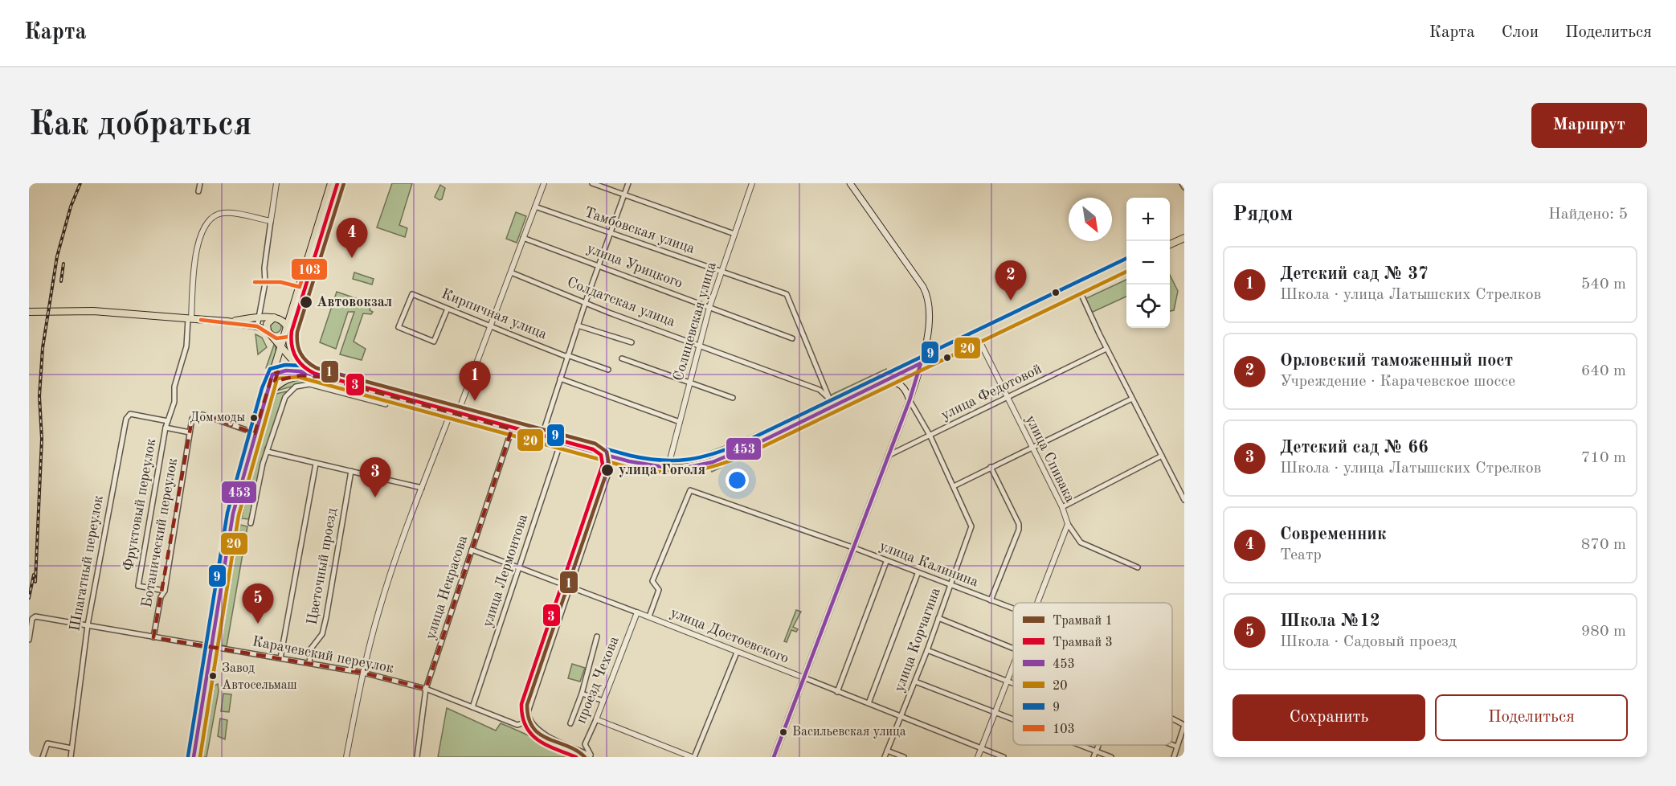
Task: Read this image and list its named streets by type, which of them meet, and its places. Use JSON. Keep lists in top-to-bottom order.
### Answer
{
  "streets": {
    "street": [
      "Тамбовская улица",
      "улица Урицкого",
      "Солдатская улица",
      "Кирпичная улица",
      "Солнцевская улица",
      "улица Федотовой",
      "улица Спивака",
      "Фруктовый переулок",
      "Ботанический переулок",
      "Шпагатный переулок",
      "улица Калинина",
      "Цветочный проезд",
      "улица Лермонтова",
      "улица Некрасова",
      "улица Достоевского",
      "улица Корчагина",
      "Карачевский переулок",
      "проезд Чехова"
    ]
  },
  "crossings": [
    ["Тамбовская улица", "Солдатская улица"],
    ["Тамбовская улица", "Солнцевская улица"],
    ["улица Урицкого", "Солнцевская улица"],
    ["Солдатская улица", "Солнцевская улица"],
    ["улица Федотовой", "улица Спивака"],
    ["улица Федотовой", "улица Корчагина"],
    ["улица Спивака", "улица Достоевского"],
    ["Фруктовый переулок", "Ботанический переулок"],
    ["Фруктовый переулок", "Шпагатный переулок"],
    ["Ботанический переулок", "Карачевский переулок"],
    ["Шпагатный переулок", "Карачевский переулок"],
    ["улица Калинина", "улица Достоевского"],
    ["улица Калинина", "улица Корчагина"],
    ["Цветочный проезд", "Карачевский переулок"],
    ["улица Лермонтова", "улица Достоевского"],
    ["улица Лермонтова", "Карачевский переулок"],
    ["улица Некрасова", "улица Достоевского"],
    ["улица Некрасова", "Карачевский переулок"],
    ["улица Достоевского", "улица Корчагина"],
    ["улица Достоевского", "проезд Чехова"],
    ["Карачевский переулок", "проезд Чехова"]
  ],
  "places": [
    "Автовокзал",
    "Дом моды",
    "улица Гоголя",
    "Завод Автосельмаш",
    "Васильевская улица"
  ],
  "lines": [
    "tram line 1",
    "tram line 3",
    "transit line 103",
    "transit line 9",
    "transit line 20",
    "transit line 453"
  ],
  "legend": [
    "Трамвай 1",
    "Трамвай 3",
    "453",
    "20",
    "9",
    "103"
  ],
  "north": "bottom right",
  "page": {
    "header": "Карта",
    "nav": ["Карта", "Слои", "Поделиться"],
    "buttons": [
      "Маршрут",
      ["Сохранить", "Поделиться"]
    ],
    "title": "Как добраться",
    "heading": ["Рядом", "Найдено: 5"],
    "map_buttons": ["+", "−"],
    "pins": [
      "4",
      "2",
      "1",
      "3",
      "5"
    ],
    "list": [
      {
        "mark": "1",
        "name": "Детский сад № 37",
        "note": "Школа · улица Латышских Стрелков",
        "value": "540 m"
      },
      {
        "mark": "2",
        "name": "Орловский таможенный пост",
        "note": "Учреждение · Карачевское шоссе",
        "value": "640 m"
      },
      {
        "mark": "3",
        "name": "Детский сад № 66",
        "note": "Школа · улица Латышских Стрелков",
        "value": "710 m"
      },
      {
        "mark": "4",
        "name": "Современник",
        "note": "Театр",
        "value": "870 m"
      },
      {
        "mark": "5",
        "name": "Школа №12",
        "note": "Школа · Садовый проезд",
        "value": "980 m"
      }
    ]
  }
}
